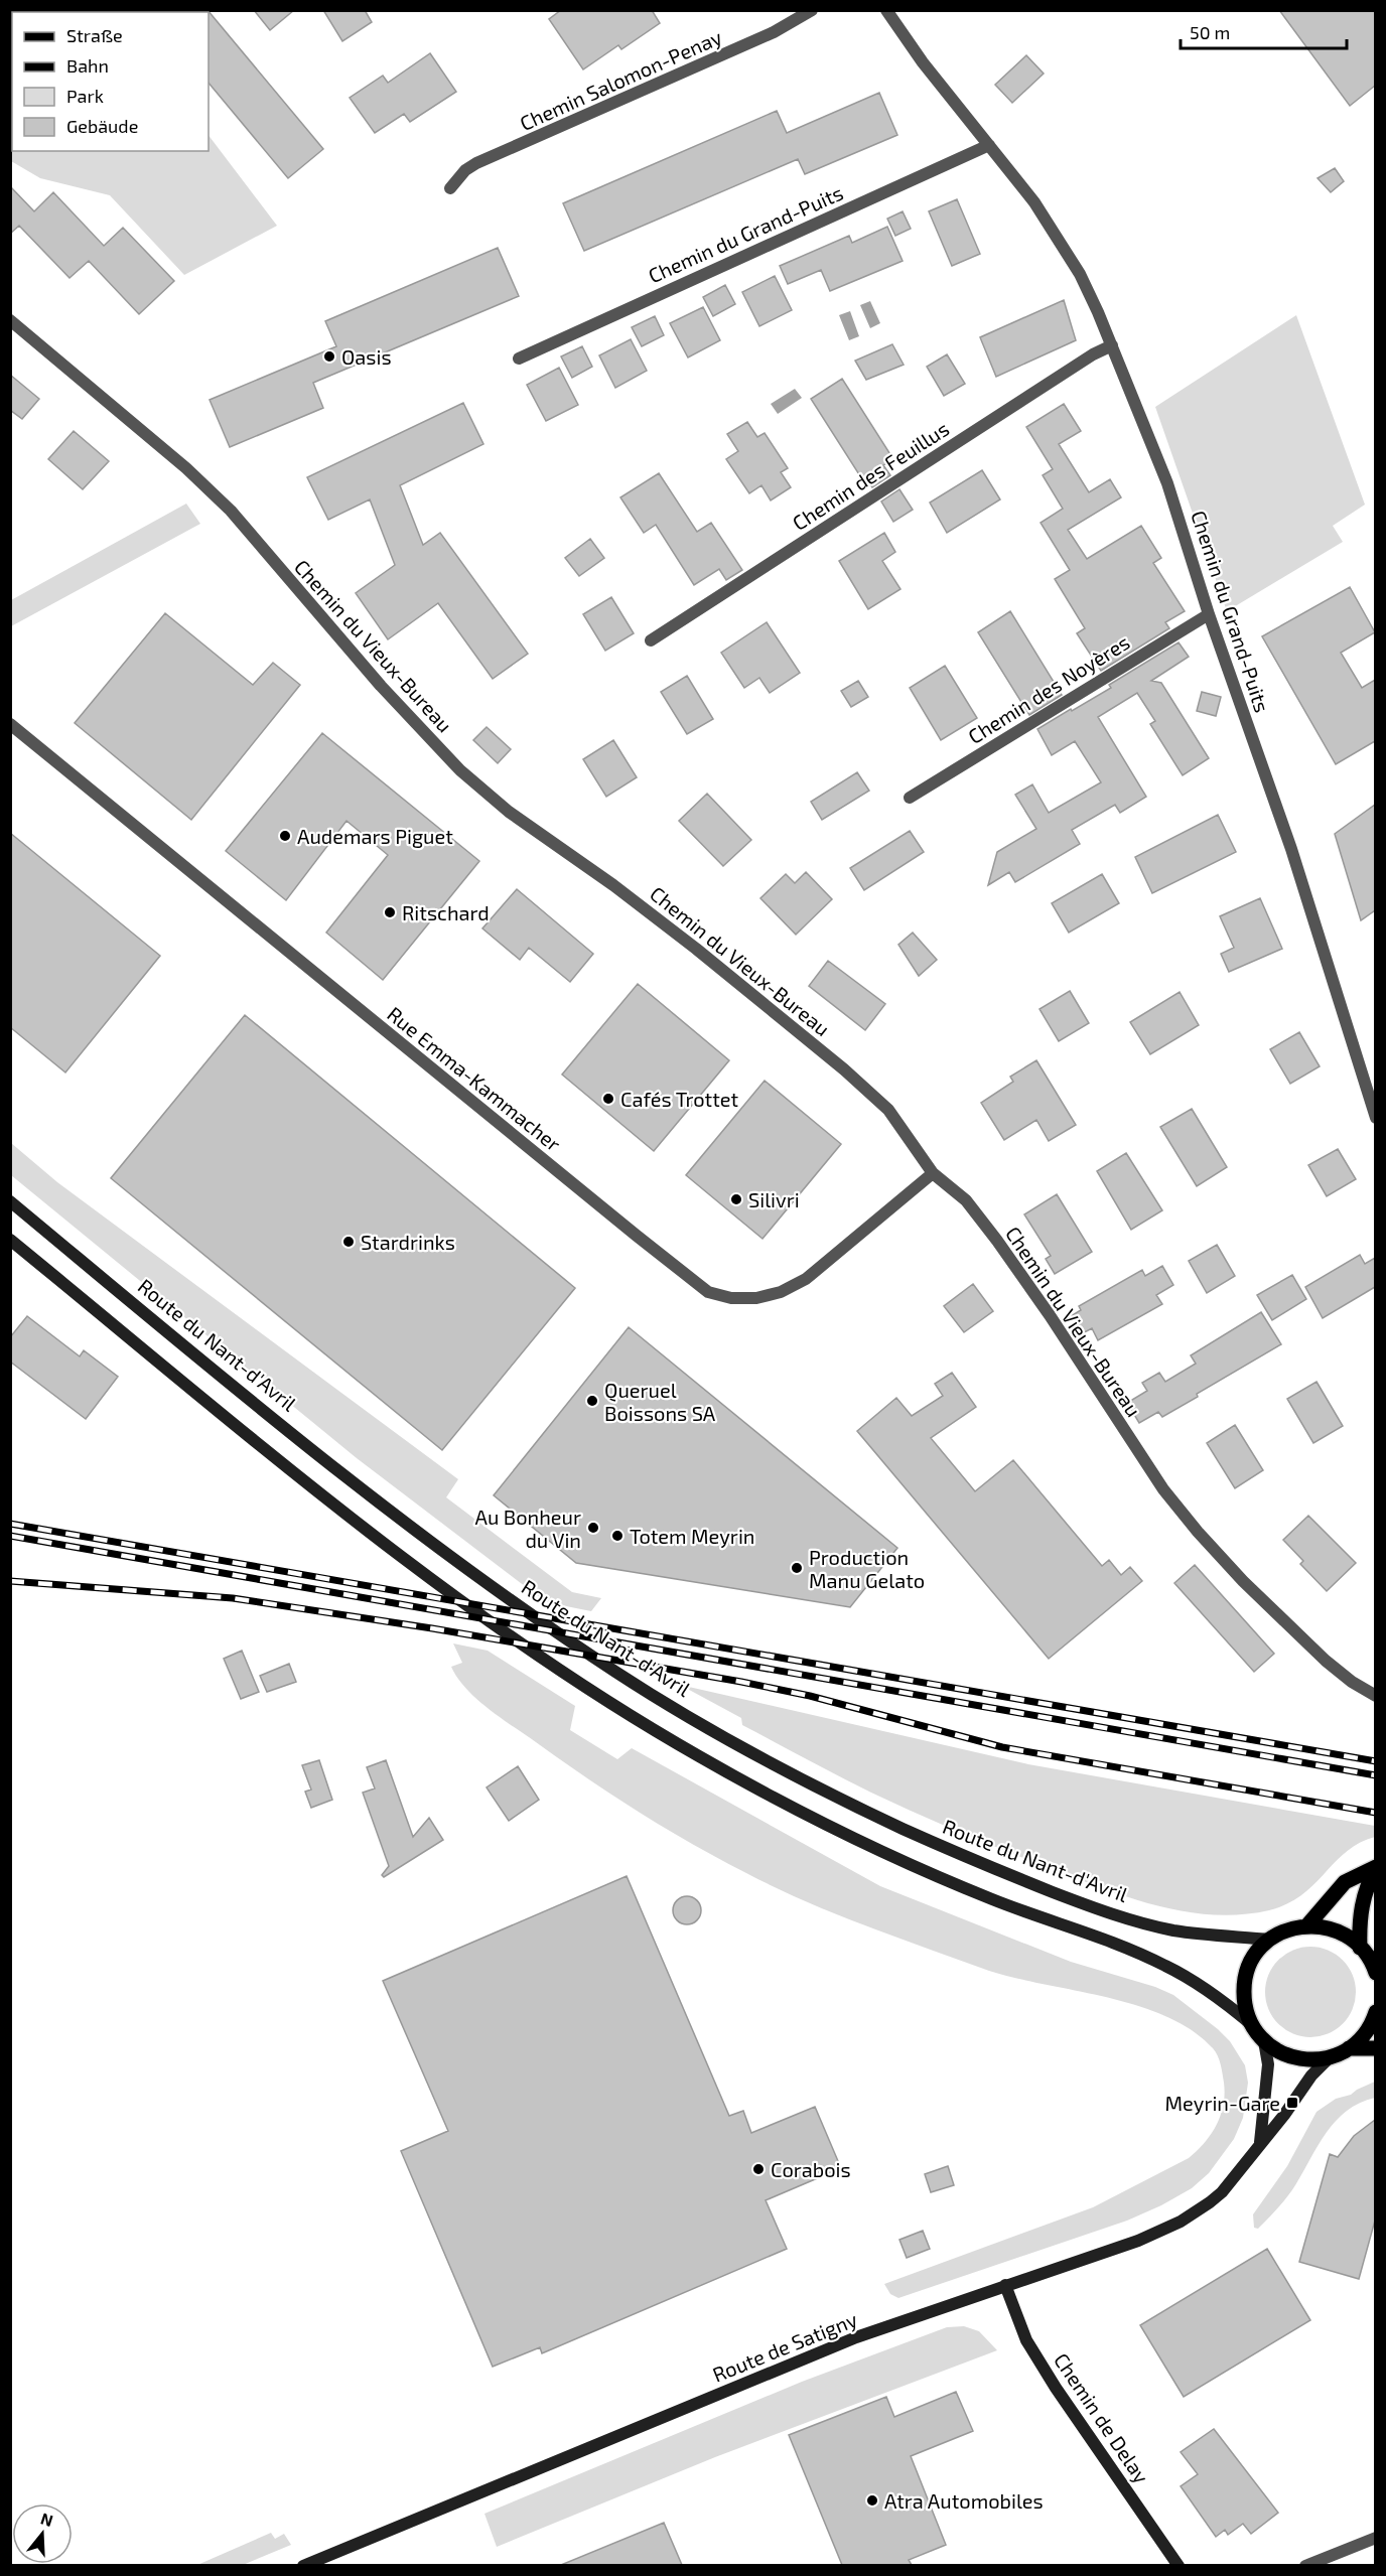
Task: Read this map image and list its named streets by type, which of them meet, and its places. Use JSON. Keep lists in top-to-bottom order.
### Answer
{
  "streets": {
    "main road": ["Route du Nant-d'Avril", "Route de Satigny", "Chemin de Delay"],
    "street": [
      "Chemin Salomon-Penay",
      "Chemin du Grand-Puits",
      "Chemin des Feuillus",
      "Chemin du Vieux-Bureau",
      "Chemin des Noyères",
      "Rue Emma-Kammacher"
    ]
  },
  "crossings": [
    ["Chemin du Grand-Puits", "Chemin des Feuillus"],
    ["Chemin du Grand-Puits", "Chemin des Noyères"],
    ["Chemin du Vieux-Bureau", "Rue Emma-Kammacher"],
    ["Route de Satigny", "Chemin de Delay"]
  ],
  "places": {
    "other": [
      "Oasis",
      "Audemars Piguet",
      "Ritschard",
      "Cafés Trottet",
      "Silivri",
      "Stardrinks",
      "Queruel Boissons SA",
      "Au Bonheur du Vin",
      "Totem Meyrin",
      "Production Manu Gelato",
      "Corabois",
      "Atra Automobiles"
    ],
    "transit": ["Meyrin-Gare"]
  },
  "legend": [
    "Straße",
    "Bahn",
    "Park",
    "Gebäude"
  ],
  "scale_bar": "50 m",
  "north": "top"
}
